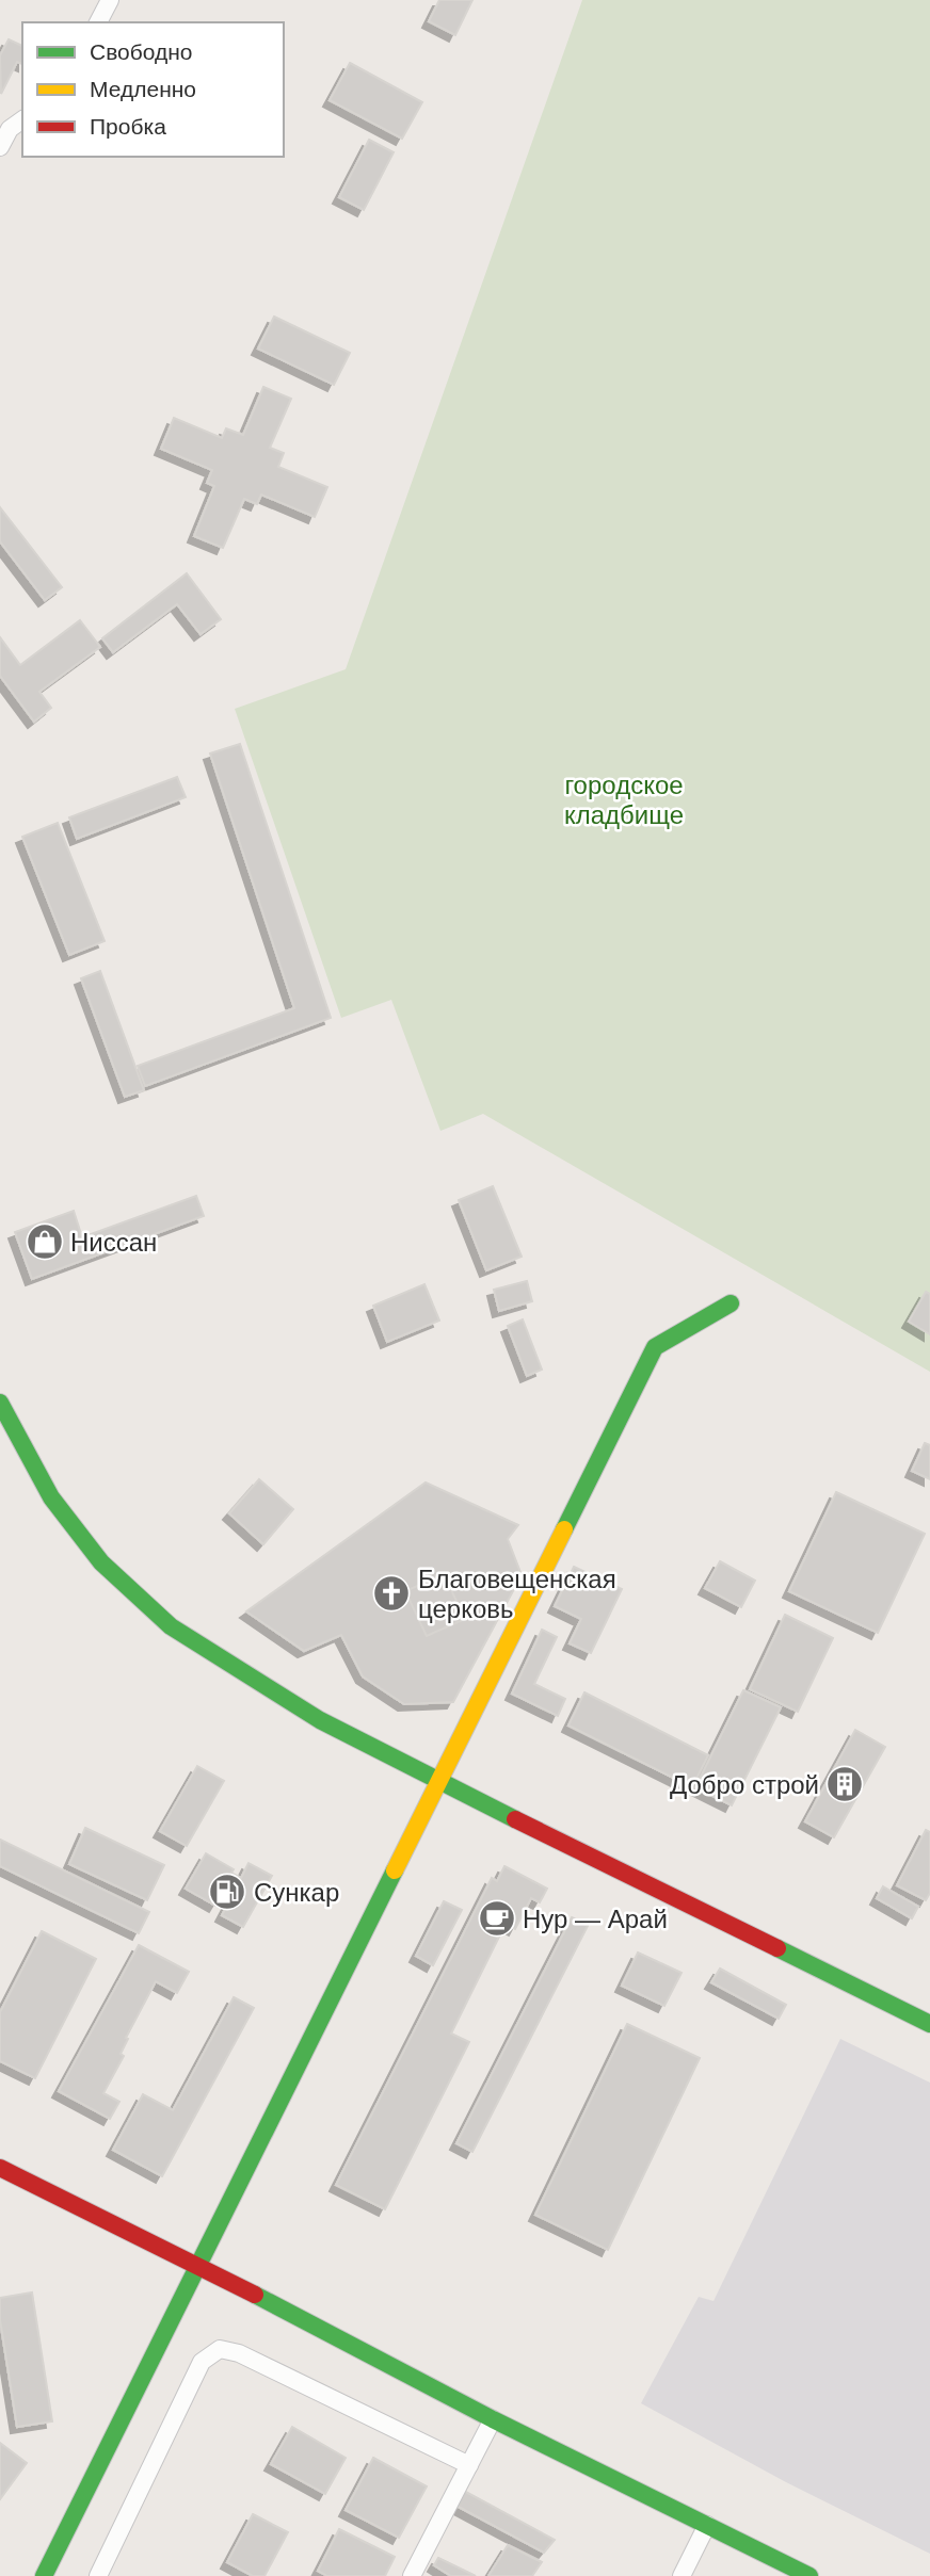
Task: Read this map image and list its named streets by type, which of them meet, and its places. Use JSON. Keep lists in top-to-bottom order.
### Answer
{
  "parks": ["городское кладбище"],
  "places": {
    "shop": ["Ниссан"],
    "church": ["Благовещенская церковь"],
    "building": ["Добро строй"],
    "fuel station": ["Сункар"],
    "cafe": ["Нур — Арай"]
  },
  "legend": ["Свободно", "Медленно", "Пробка"]
}
